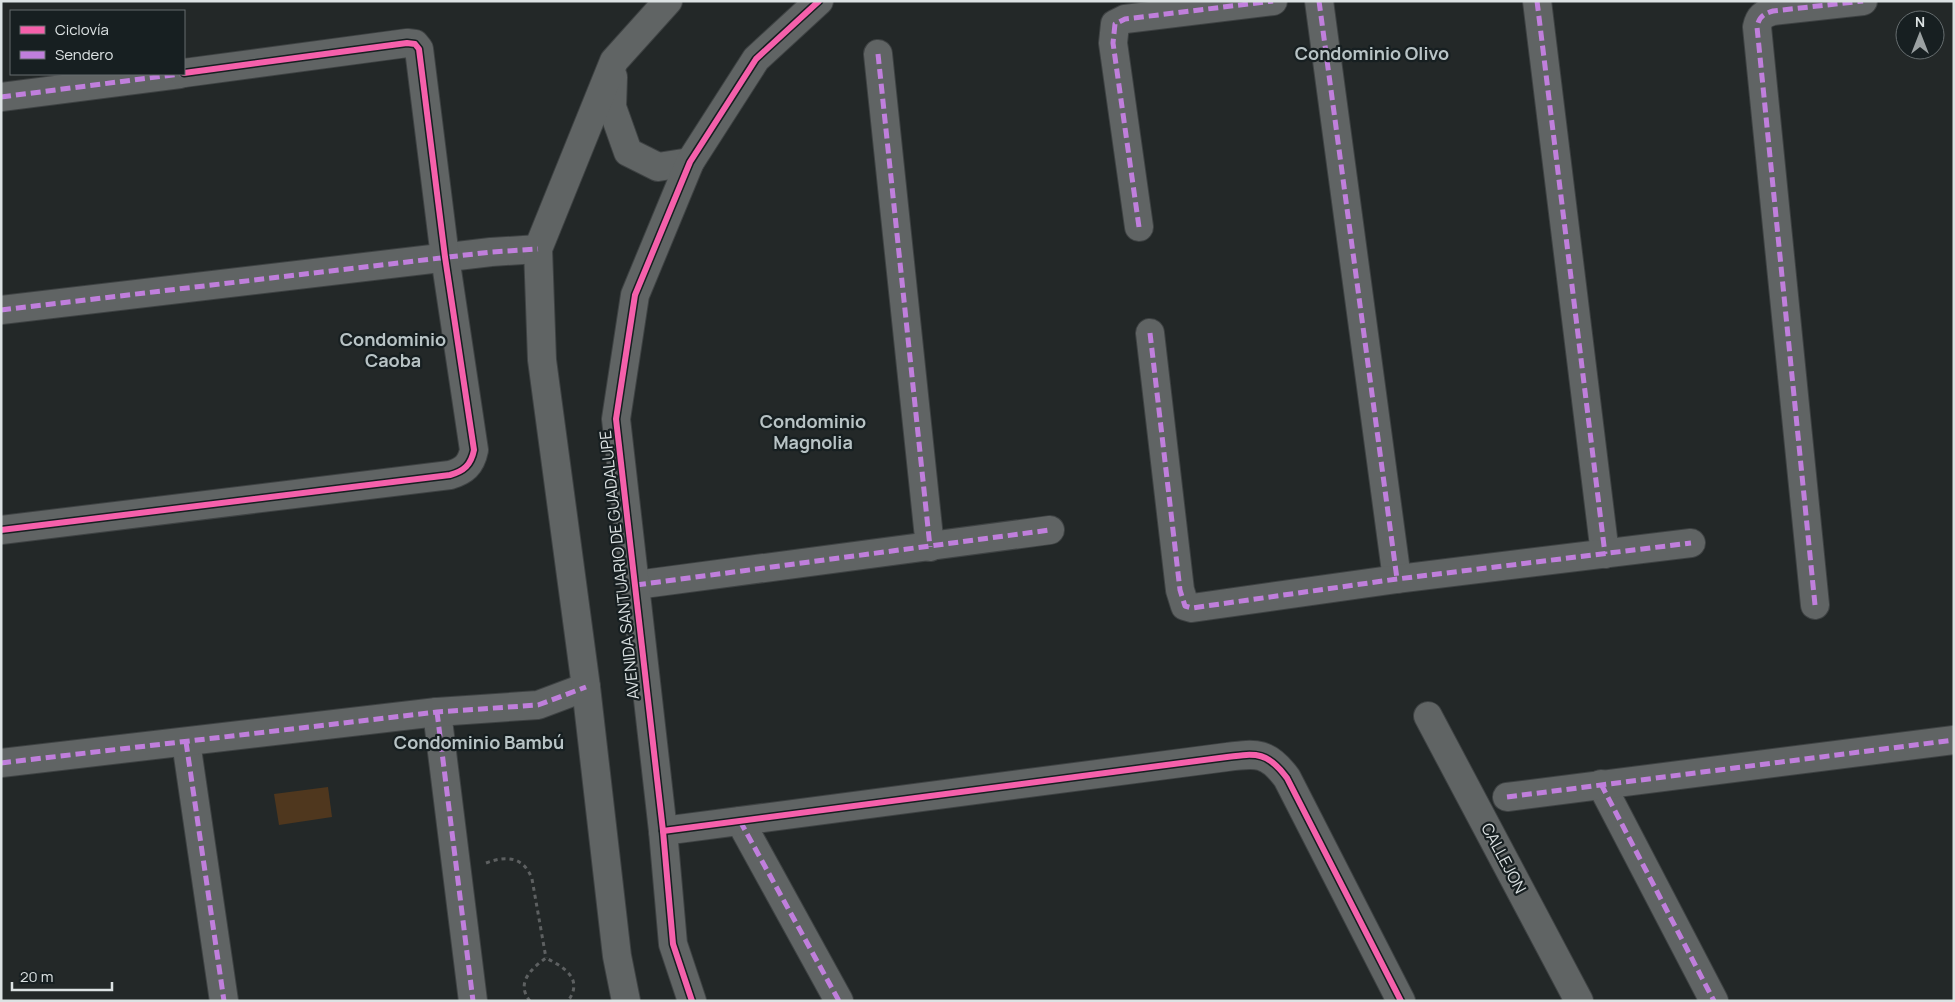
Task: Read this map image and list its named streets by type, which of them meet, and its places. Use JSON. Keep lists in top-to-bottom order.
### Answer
{
  "streets": {
    "street": ["AVENIDA SANTUARIO DE GUADALUPE", "CALLEJON"]
  },
  "districts": [
    "Condominio Olivo",
    "Condominio Caoba",
    "Condominio Magnolia",
    "Condominio Bambú"
  ],
  "legend": ["Ciclovía", "Sendero"],
  "scale_bar": "20 m",
  "north": "top"
}
